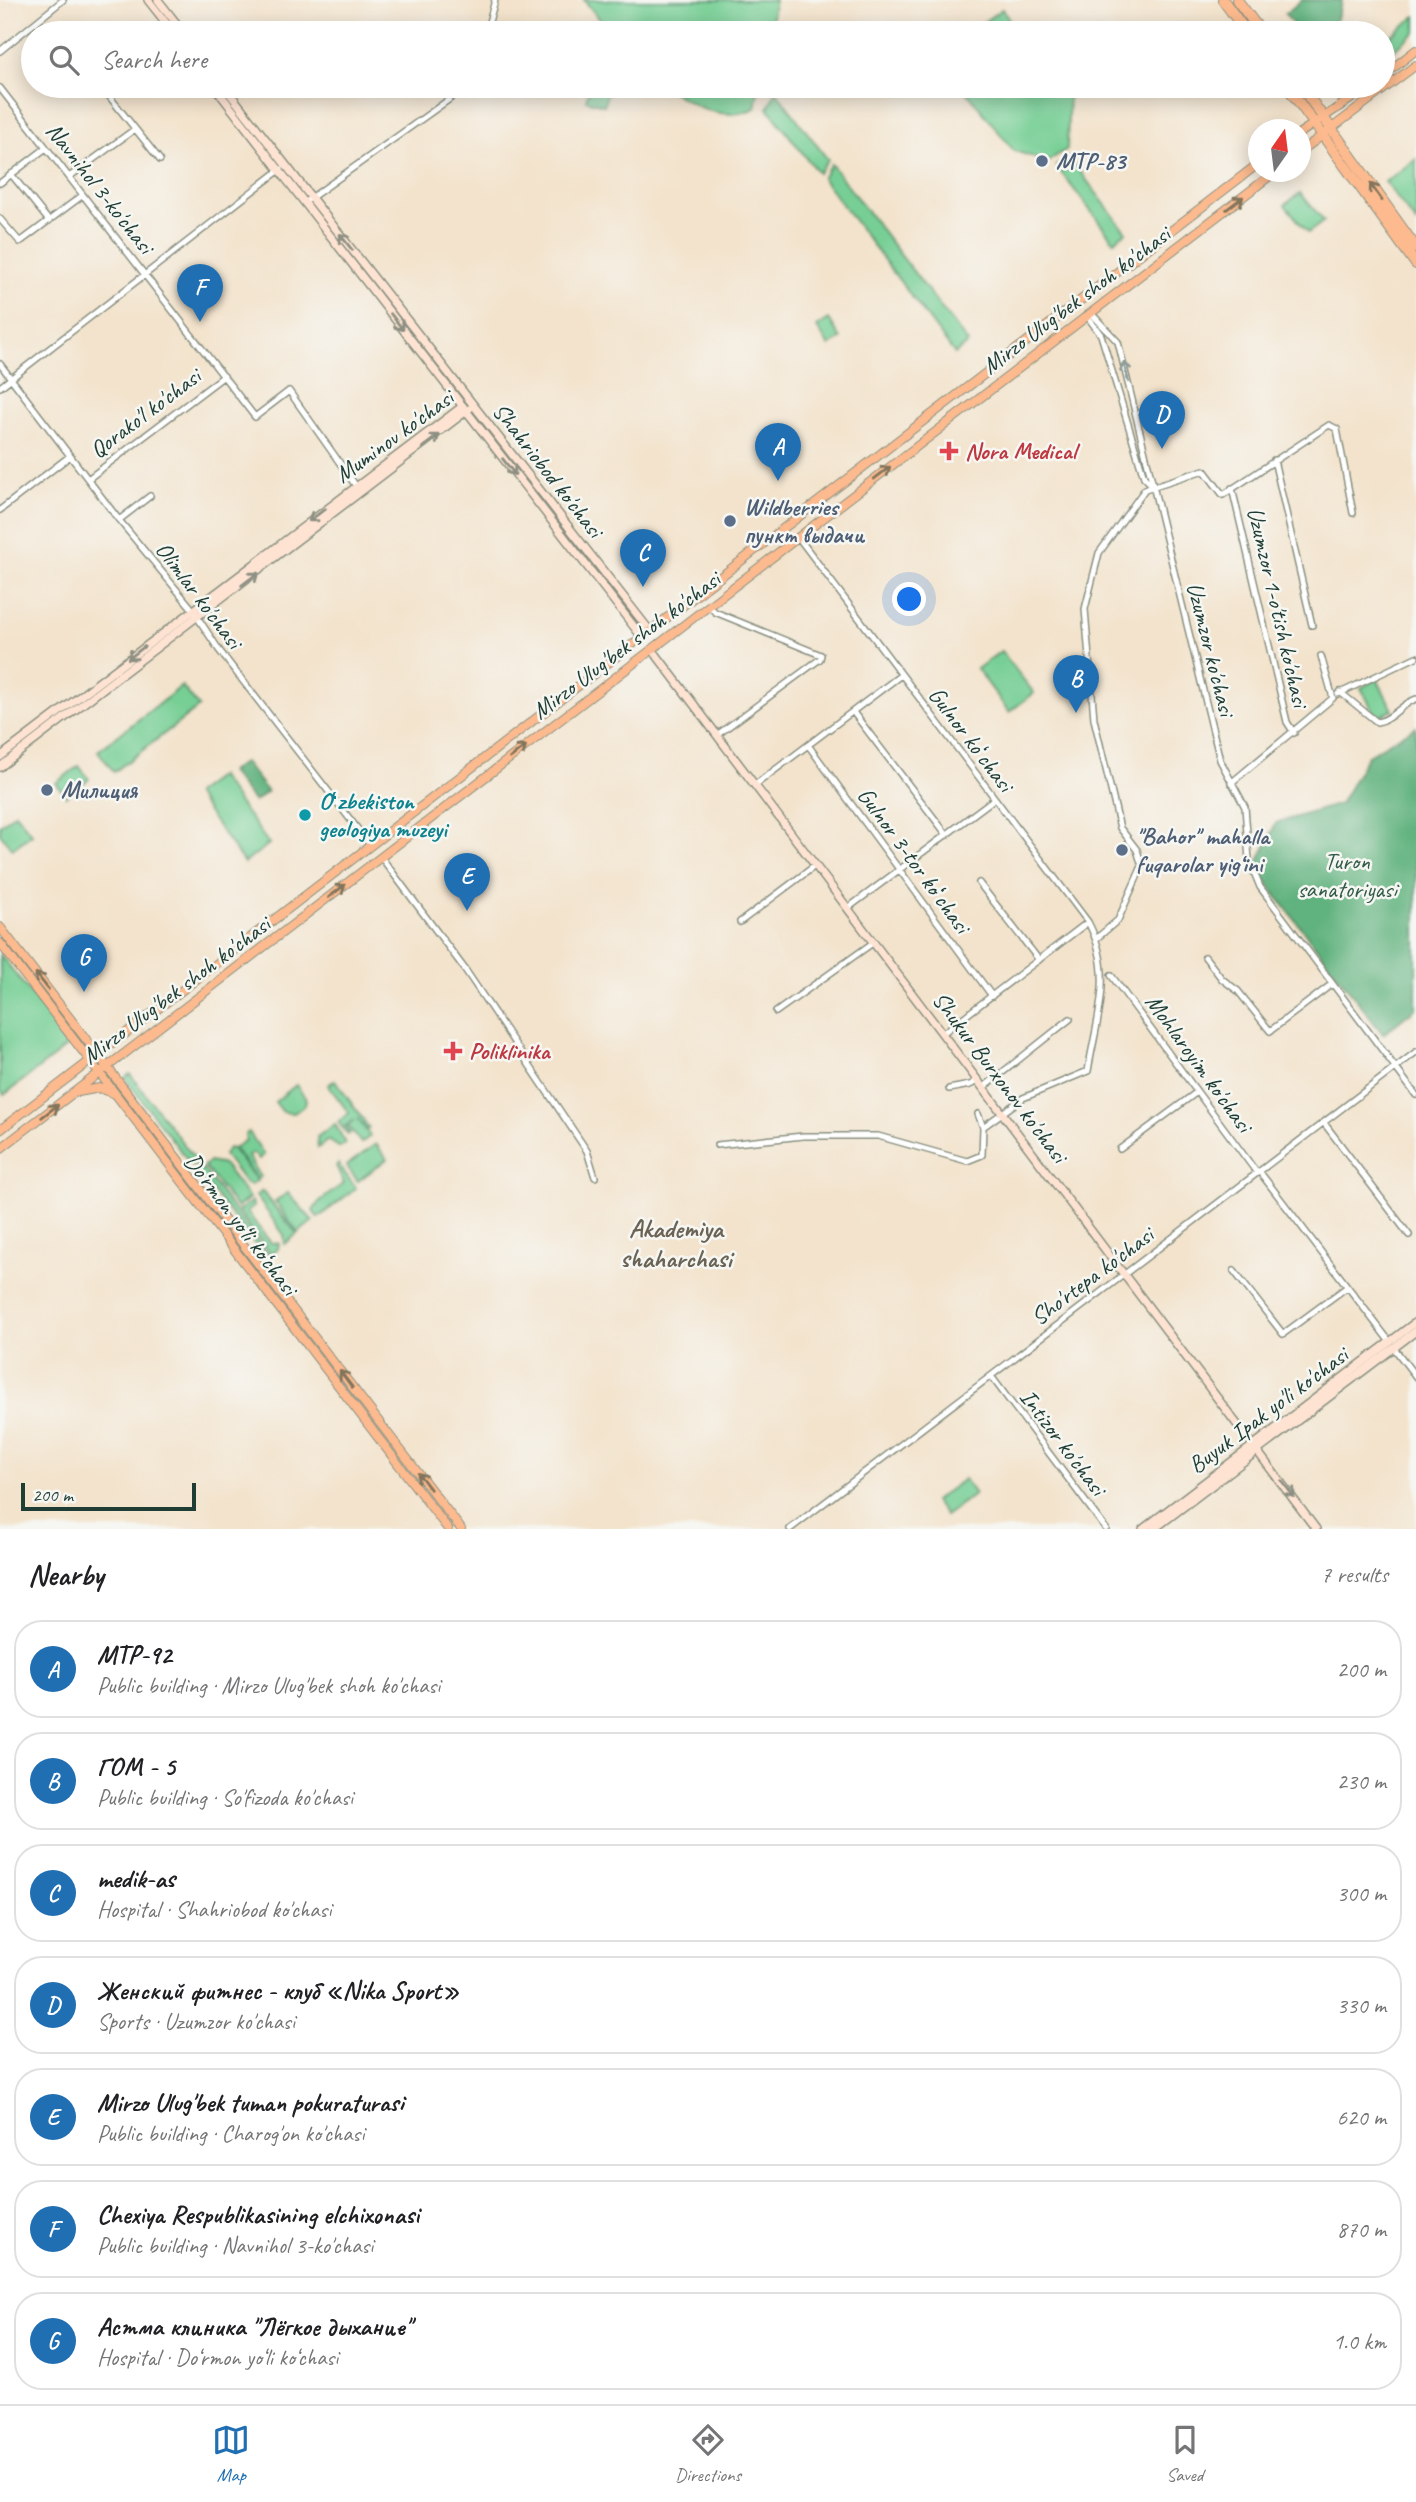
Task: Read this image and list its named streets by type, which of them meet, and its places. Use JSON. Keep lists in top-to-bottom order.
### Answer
{
  "streets": {
    "main road": [
      "Mirzo Ulug'bek shoh ko'chasi",
      "Muminov ko'chasi",
      "Shahriobod ko'chasi",
      "Shukur Burxonov ko'chasi",
      "Do‘rmon yo‘li ko‘chasi",
      "Buyuk Ipak yo'li ko'chasi"
    ],
    "street": [
      "Navnihol 3-ko'chasi",
      "Qorako'l ko'chasi",
      "Olimlar ko'chasi",
      "Uzumzor 1-o'tish ko'chasi",
      "Uzumzor ko'chasi",
      "Gulnor koʻchasi",
      "Gulnor 3-tor koʻchasi",
      "Mohlaroyim ko'chasi",
      "Sho'rtepa ko'chasi",
      "Intizor ko'chasi"
    ]
  },
  "crossings": [
    ["Navnihol 3-ko'chasi", "Qorako'l ko'chasi"],
    ["Navnihol 3-ko'chasi", "Muminov ko'chasi"],
    ["Mirzo Ulug'bek shoh ko'chasi", "Shahriobod ko'chasi"],
    ["Mirzo Ulug'bek shoh ko'chasi", "Olimlar ko'chasi"],
    ["Mirzo Ulug'bek shoh ko'chasi", "Uzumzor ko'chasi"],
    ["Mirzo Ulug'bek shoh ko'chasi", "Gulnor koʻchasi"],
    ["Mirzo Ulug'bek shoh ko'chasi", "Shukur Burxonov ko'chasi"],
    ["Mirzo Ulug'bek shoh ko'chasi", "Do‘rmon yo‘li ko‘chasi"],
    ["Qorako'l ko'chasi", "Olimlar ko'chasi"],
    ["Muminov ko'chasi", "Shahriobod ko'chasi"],
    ["Muminov ko'chasi", "Olimlar ko'chasi"],
    ["Shahriobod ko'chasi", "Shukur Burxonov ko'chasi"],
    ["Gulnor koʻchasi", "Shukur Burxonov ko'chasi"],
    ["Mohlaroyim ko'chasi", "Sho'rtepa ko'chasi"],
    ["Mohlaroyim ko'chasi", "Buyuk Ipak yo'li ko'chasi"],
    ["Shukur Burxonov ko'chasi", "Sho'rtepa ko'chasi"],
    ["Shukur Burxonov ko'chasi", "Buyuk Ipak yo'li ko'chasi"],
    ["Sho'rtepa ko'chasi", "Intizor ko'chasi"]
  ],
  "districts": ["Akademiya shaharchasi"],
  "parks": ["Turon sanatoriyasi"],
  "places": {
    "other": [
      "MTP-83",
      "Wildberries пункт выдачи",
      "Милиция",
      "Oʻzbekiston geologiya muzeyi",
      "\"Bahor\" mahalla fuqarolar yig‘ini"
    ],
    "health": ["Nora Medical", "Poliklinika"]
  },
  "scale_bar": "200 m",
  "north": "top",
  "page": {
    "search": "Search here",
    "pins": [
      "F",
      "D",
      "A",
      "C",
      "B",
      "E",
      "G"
    ],
    "scale": "200 m",
    "heading": ["Nearby", "7 results"],
    "list": [
      {
        "mark": "A",
        "name": "MTP-92",
        "note": "Public building · Mirzo Ulug'bek shoh ko'chasi",
        "value": "200 m"
      },
      {
        "mark": "B",
        "name": "ГОМ - 5",
        "note": "Public building · So'fizoda ko'chasi",
        "value": "230 m"
      },
      {
        "mark": "C",
        "name": "medik-as",
        "note": "Hospital · Shahriobod ko'chasi",
        "value": "300 m"
      },
      {
        "mark": "D",
        "name": "Женский фитнес - клуб «Nika Sport»",
        "note": "Sports · Uzumzor ko'chasi",
        "value": "330 m"
      },
      {
        "mark": "E",
        "name": "Mirzo Ulug'bek tuman pokuraturasi",
        "note": "Public building · Charog'on ko'chasi",
        "value": "620 m"
      },
      {
        "mark": "F",
        "name": "Chexiya Respublikasining elchixonasi",
        "note": "Public building · Navnihol 3-ko'chasi",
        "value": "870 m"
      },
      {
        "mark": "G",
        "name": "Астма клиника \"Лёгкое дыхание\"",
        "note": "Hospital · Do‘rmon yo‘li ko‘chasi",
        "value": "1.0 km"
      }
    ],
    "nav": ["Map", "Directions", "Saved"]
  }
}
